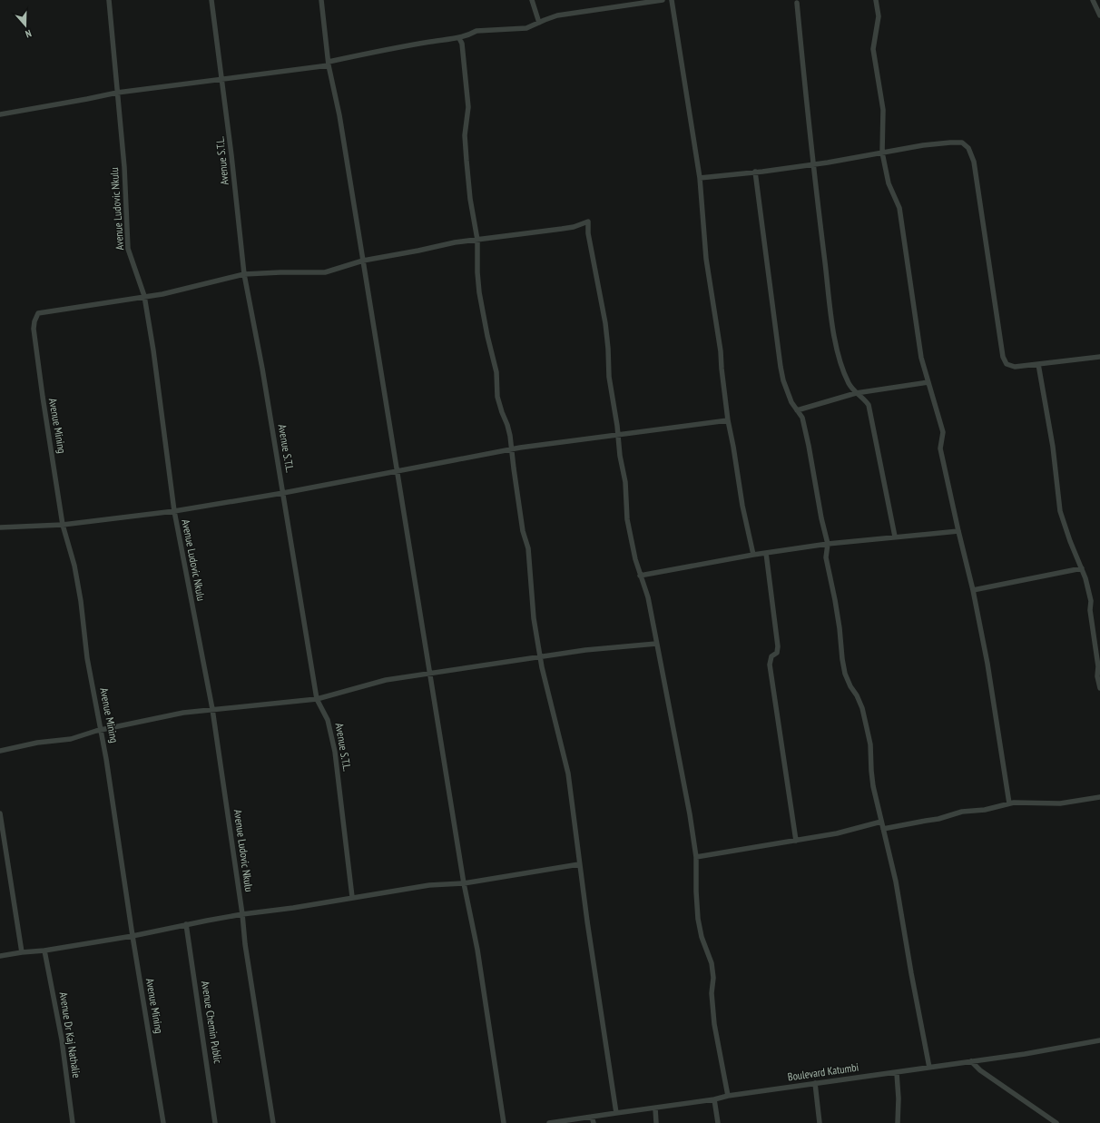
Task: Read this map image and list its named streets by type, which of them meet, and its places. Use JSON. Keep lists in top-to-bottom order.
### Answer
{
  "streets": {
    "street": [
      "Avenue S.T.L.",
      "Avenue Ludovic Nkulu",
      "Avenue Mining",
      "Avenue Chemin Public",
      "Avenue Dr Kaj Nathalie",
      "Boulevard Katumbi"
    ]
  },
  "crossings": [
    ["Avenue Ludovic Nkulu", "Avenue Mining"]
  ],
  "north": "bottom"
}
